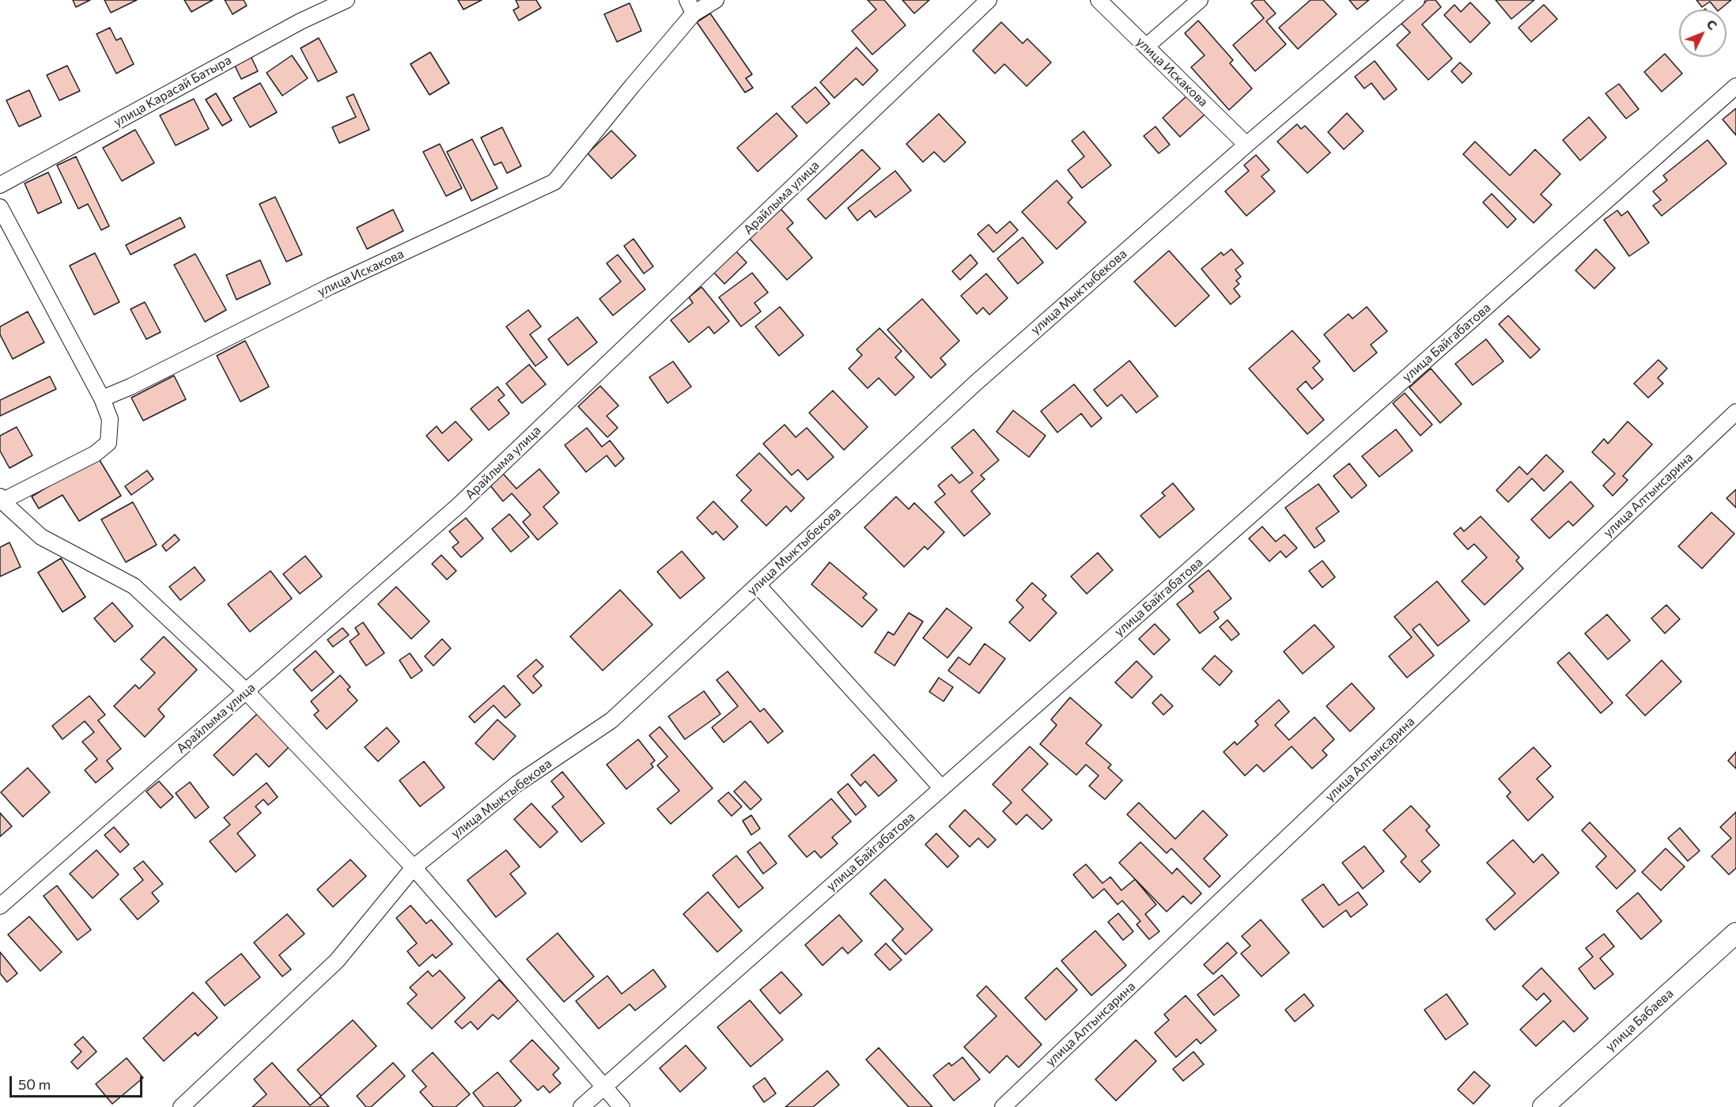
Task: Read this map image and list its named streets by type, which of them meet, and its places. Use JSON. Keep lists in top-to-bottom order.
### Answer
{
  "streets": {
    "street": [
      "улица Искакова",
      "улица Карасай Батыра",
      "Арайлыма улица",
      "улица Мыктыбекова",
      "улица Байгабатова",
      "улица Алтынсарина",
      "улица Бабаева"
    ]
  },
  "crossings": [
    ["улица Искакова", "улица Мыктыбекова"]
  ],
  "scale_bar": "50 m",
  "north": "top right"
}
